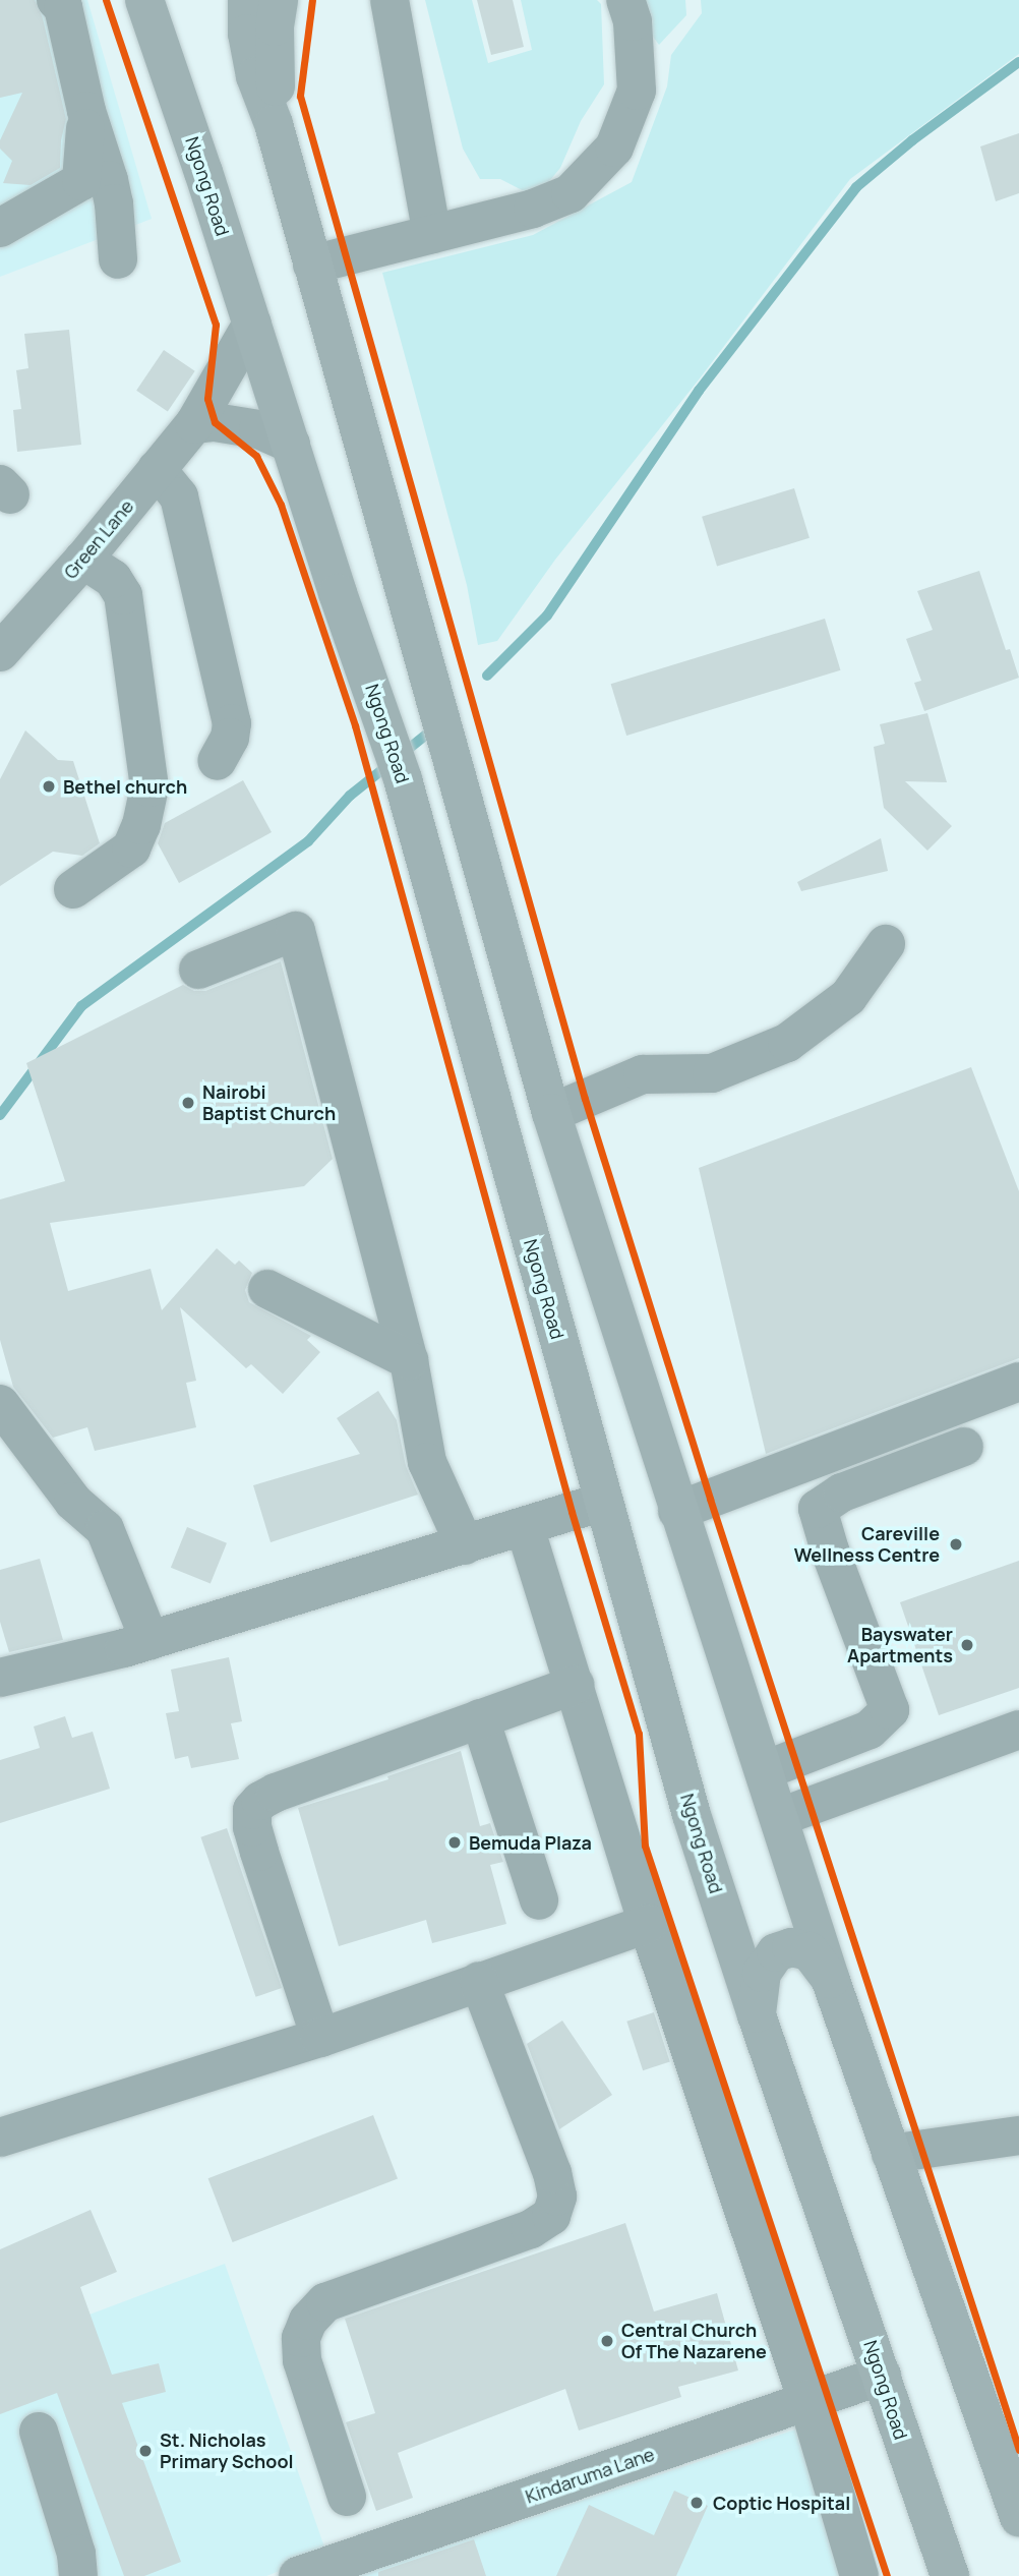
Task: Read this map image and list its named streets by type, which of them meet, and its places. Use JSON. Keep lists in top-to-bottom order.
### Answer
{
  "streets": {
    "main road": ["Ngong Road"],
    "street": ["Green Lane", "Kindaruma Lane"]
  },
  "crossings": [
    ["Ngong Road", "Green Lane"],
    ["Ngong Road", "Kindaruma Lane"]
  ],
  "places": [
    "Bethel church",
    "Nairobi Baptist Church",
    "Careville Wellness Centre",
    "Bayswater Apartments",
    "Bemuda Plaza",
    "Central Church Of The Nazarene",
    "St. Nicholas Primary School",
    "Coptic Hospital"
  ]
}
